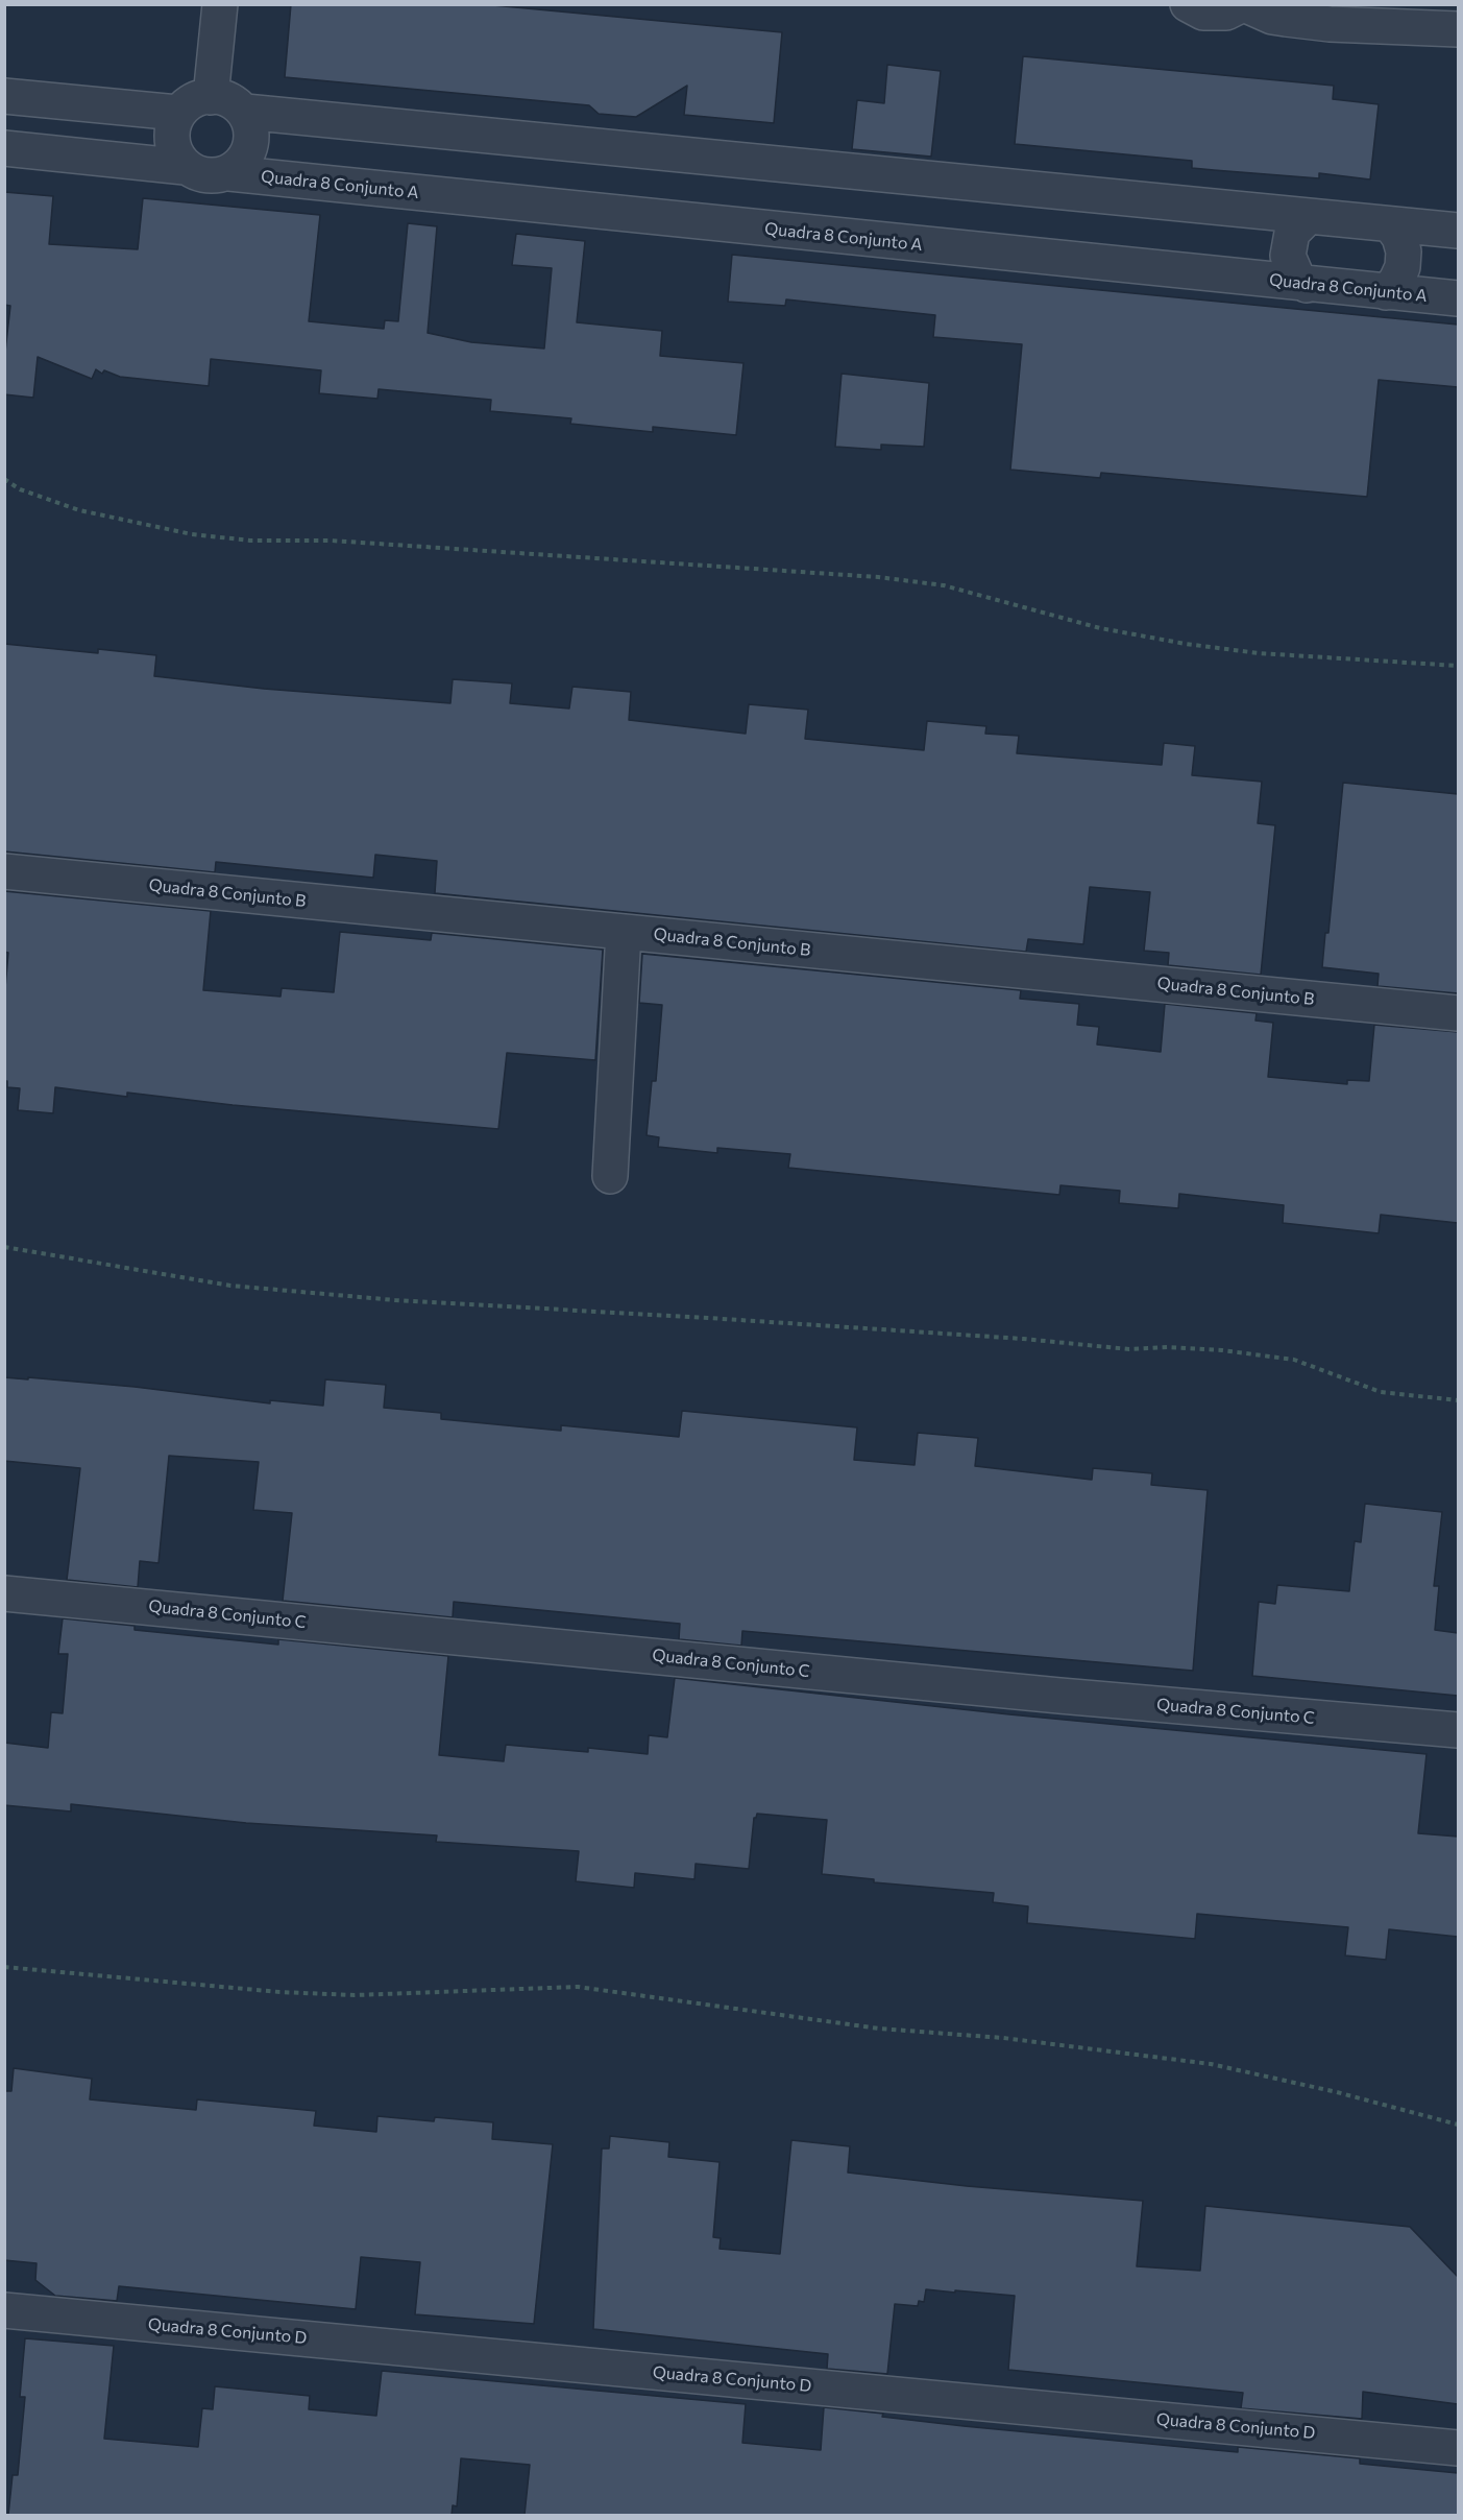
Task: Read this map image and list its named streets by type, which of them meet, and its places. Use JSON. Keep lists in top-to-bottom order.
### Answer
{
  "streets": {
    "street": [
      "Quadra 8 Conjunto A",
      "Quadra 8 Conjunto B",
      "Quadra 8 Conjunto C",
      "Quadra 8 Conjunto D"
    ]
  }
}
